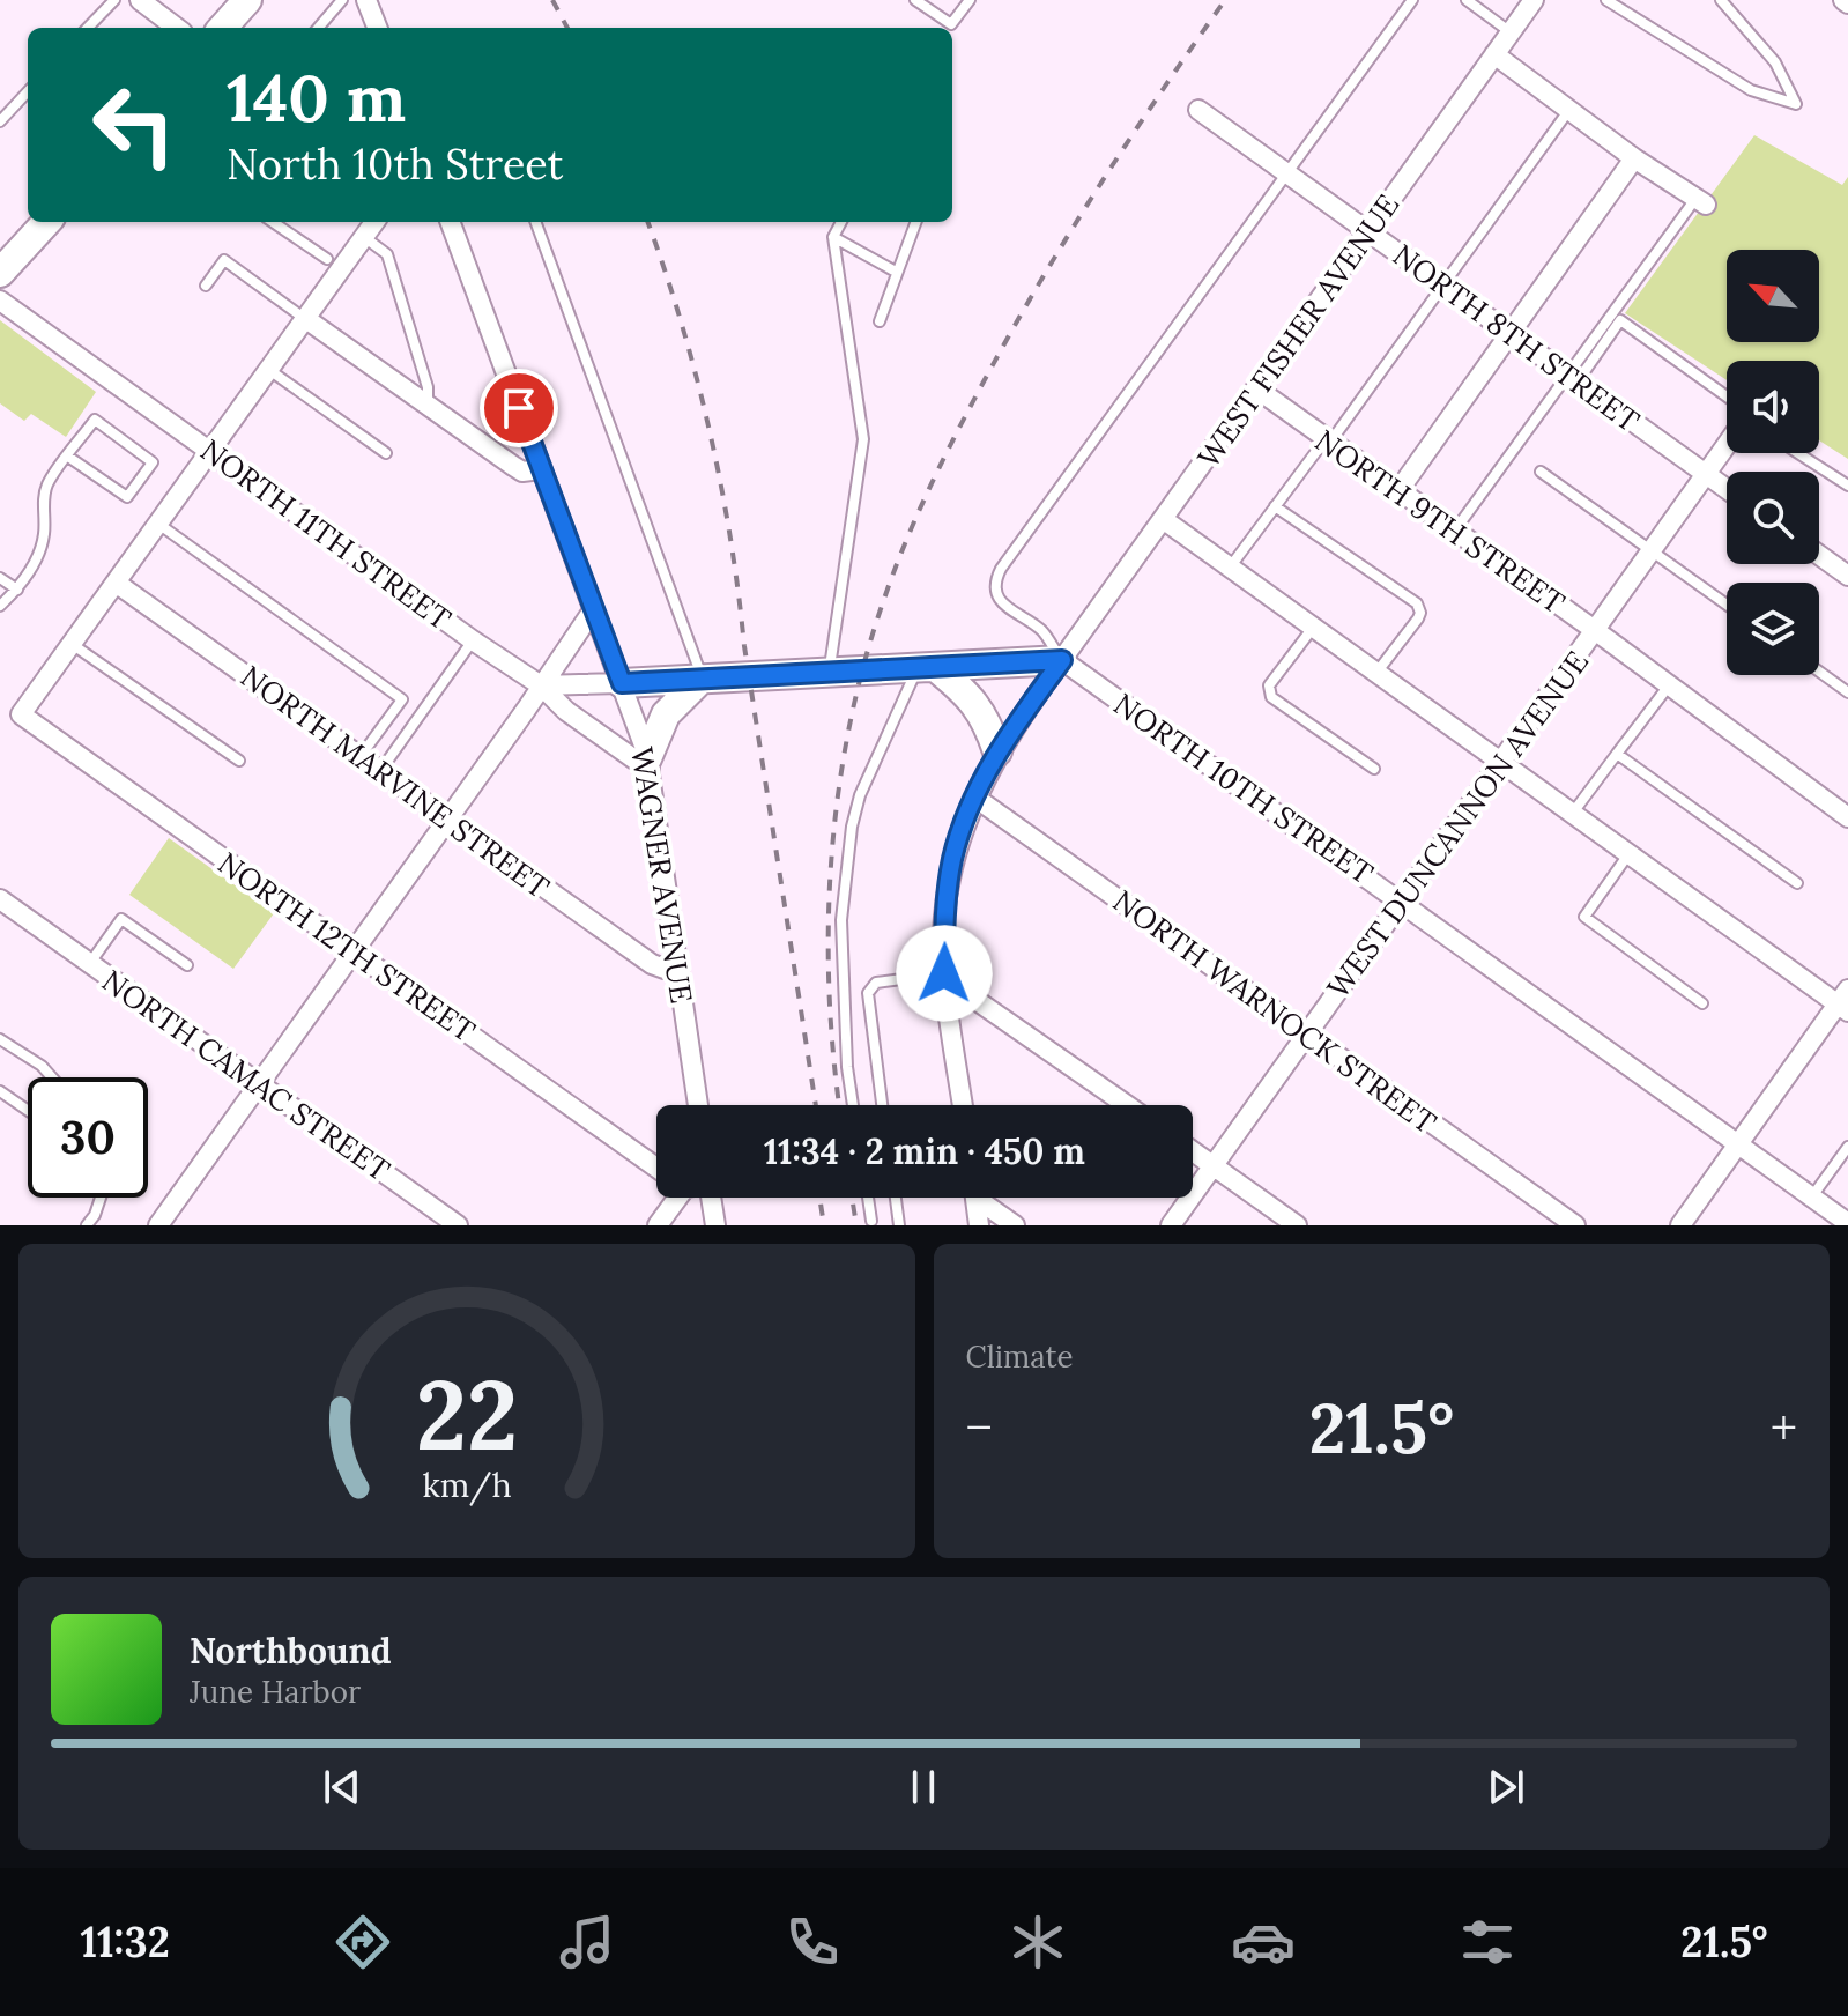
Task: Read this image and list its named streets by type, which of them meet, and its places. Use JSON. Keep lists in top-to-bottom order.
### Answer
{
  "streets": {
    "street": [
      "WEST FISHER AVENUE",
      "NORTH 8TH STREET",
      "NORTH 9TH STREET",
      "NORTH 11TH STREET",
      "NORTH MARVINE STREET",
      "NORTH 10TH STREET",
      "WEST DUNCANNON AVENUE",
      "WAGNER AVENUE",
      "NORTH 12TH STREET",
      "NORTH WARNOCK STREET",
      "NORTH CAMAC STREET"
    ]
  },
  "crossings": [
    ["WEST FISHER AVENUE", "NORTH 8TH STREET"],
    ["WEST FISHER AVENUE", "NORTH 9TH STREET"],
    ["WEST FISHER AVENUE", "NORTH 10TH STREET"],
    ["WEST FISHER AVENUE", "NORTH WARNOCK STREET"],
    ["NORTH 8TH STREET", "WEST DUNCANNON AVENUE"],
    ["NORTH 9TH STREET", "WEST DUNCANNON AVENUE"],
    ["NORTH 11TH STREET", "WAGNER AVENUE"],
    ["NORTH MARVINE STREET", "WAGNER AVENUE"],
    ["NORTH 10TH STREET", "WEST DUNCANNON AVENUE"],
    ["WEST DUNCANNON AVENUE", "NORTH WARNOCK STREET"]
  ],
  "north": "top left",
  "page": {
    "turn": ["140 m", "North 10th Street"],
    "limit": "30",
    "trip": "11:34 · 2 min · 450 m",
    "tile": "Climate",
    "heat": ["−", "21.5°", "+"],
    "song": ["Northbound", "June Harbor"],
    "tabs": ["11:32", "21.5°"],
    "gauge": ["22", "km/h"]
  }
}
